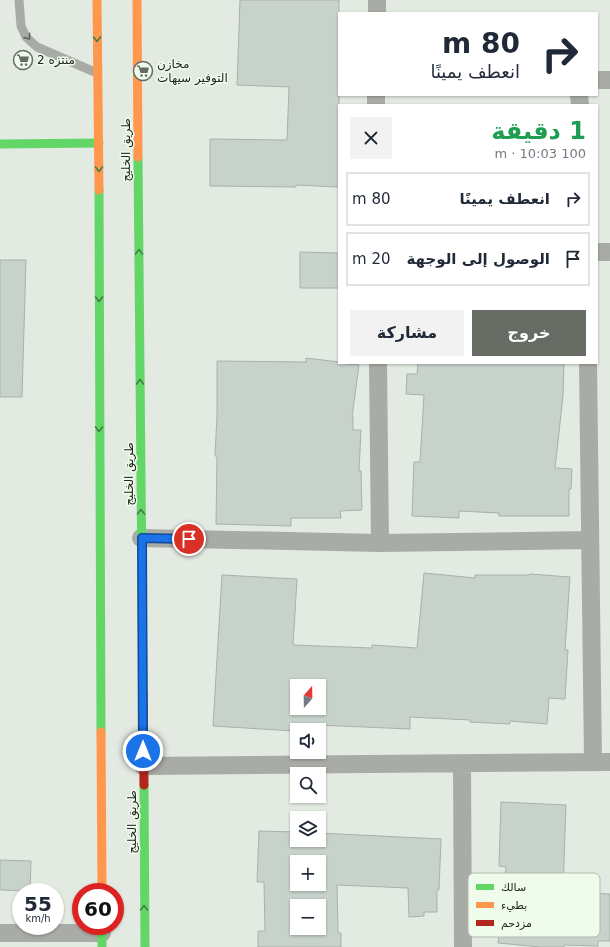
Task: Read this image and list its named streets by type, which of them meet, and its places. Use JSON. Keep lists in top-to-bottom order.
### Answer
{
  "streets": {
    "main road": ["طريق الخليج"]
  },
  "places": {
    "supermarket": ["منتزه 2", "مخازن التوفير سيهات"]
  },
  "legend": ["سالك", "بطيء", "مزدحم"],
  "north": "top",
  "page": {
    "turn": ["80 m", "انعطف يمينًا"],
    "heading": ["1 دقيقة", "100 m · 10:03"],
    "list": [
      {
        "name": "انعطف يمينًا",
        "value": "80 m"
      },
      {
        "name": "الوصول إلى الوجهة",
        "value": "20 m"
      }
    ],
    "buttons": ["خروج", "مشاركة"],
    "map_buttons": ["+", "−"],
    "speed": "55 km/h",
    "limit": "60"
  }
}
